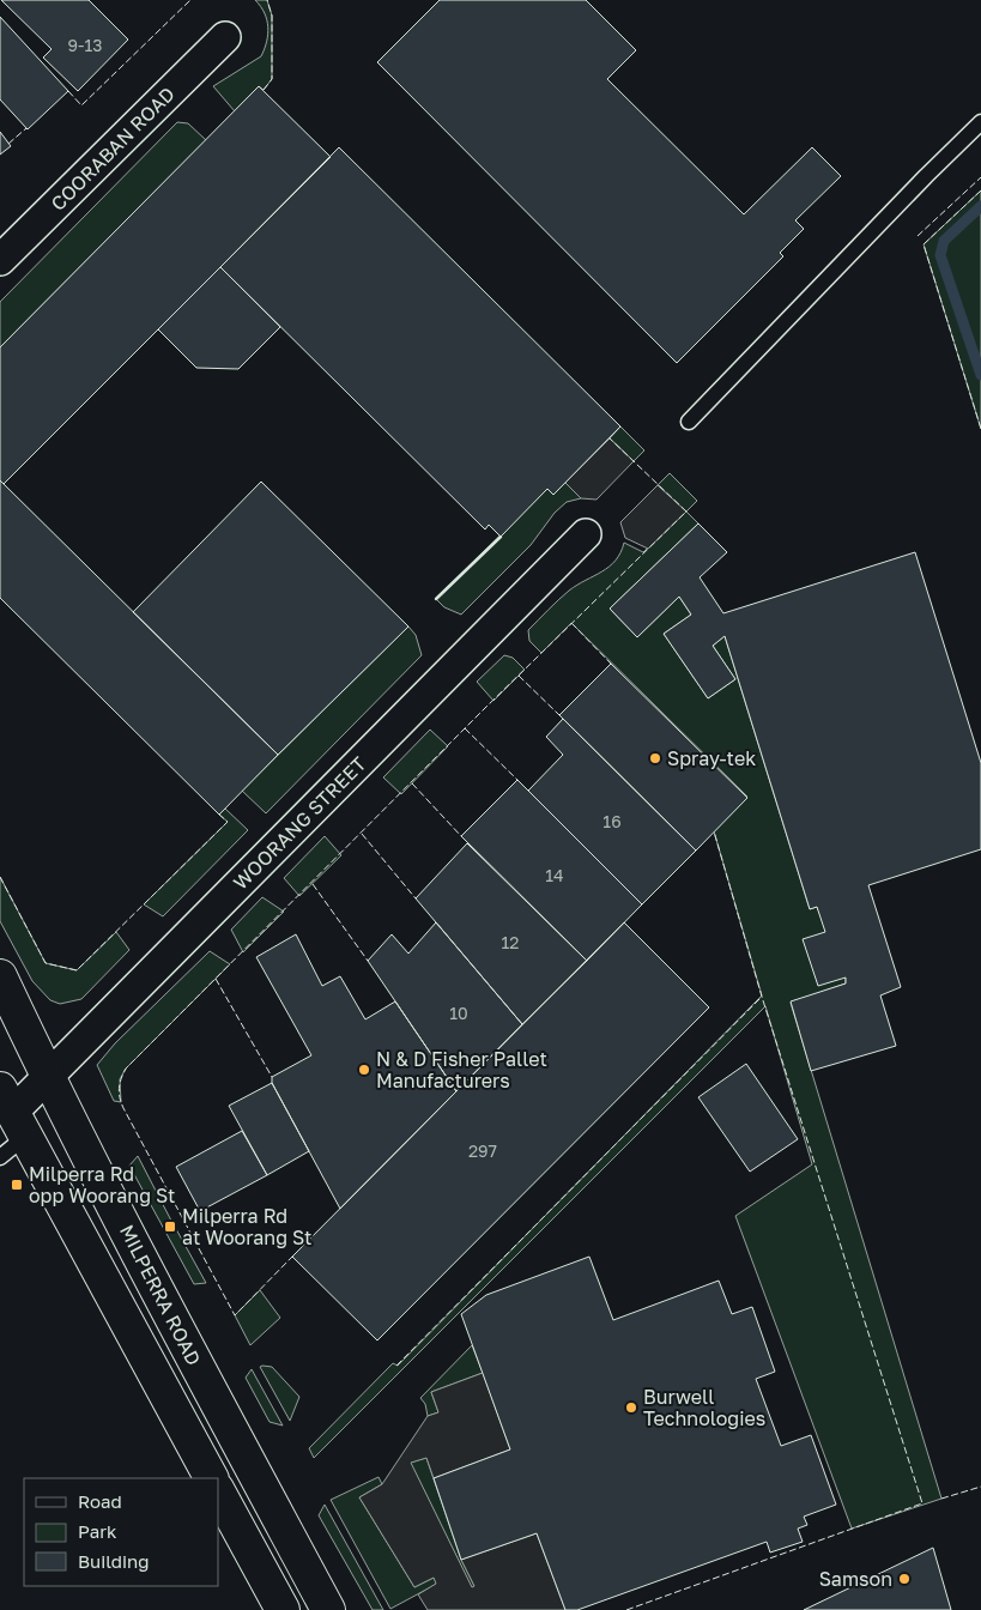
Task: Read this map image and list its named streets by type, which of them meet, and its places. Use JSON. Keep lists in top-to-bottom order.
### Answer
{
  "streets": {
    "highway": ["MILPERRA ROAD"],
    "street": ["COORABAN ROAD", "WOORANG STREET"]
  },
  "crossings": [
    ["WOORANG STREET", "MILPERRA ROAD"]
  ],
  "places": {
    "other": [
      "Spray-tek",
      "N & D Fisher Pallet Manufacturers",
      "Burwell Technologies",
      "Samson"
    ],
    "transit": ["Milperra Rd opp Woorang St", "Milperra Rd at Woorang St"]
  },
  "house_numbers": [
    "9-13",
    "16",
    "14",
    "12",
    "10",
    "297"
  ],
  "legend": ["Road", "Park", "Building"]
}
